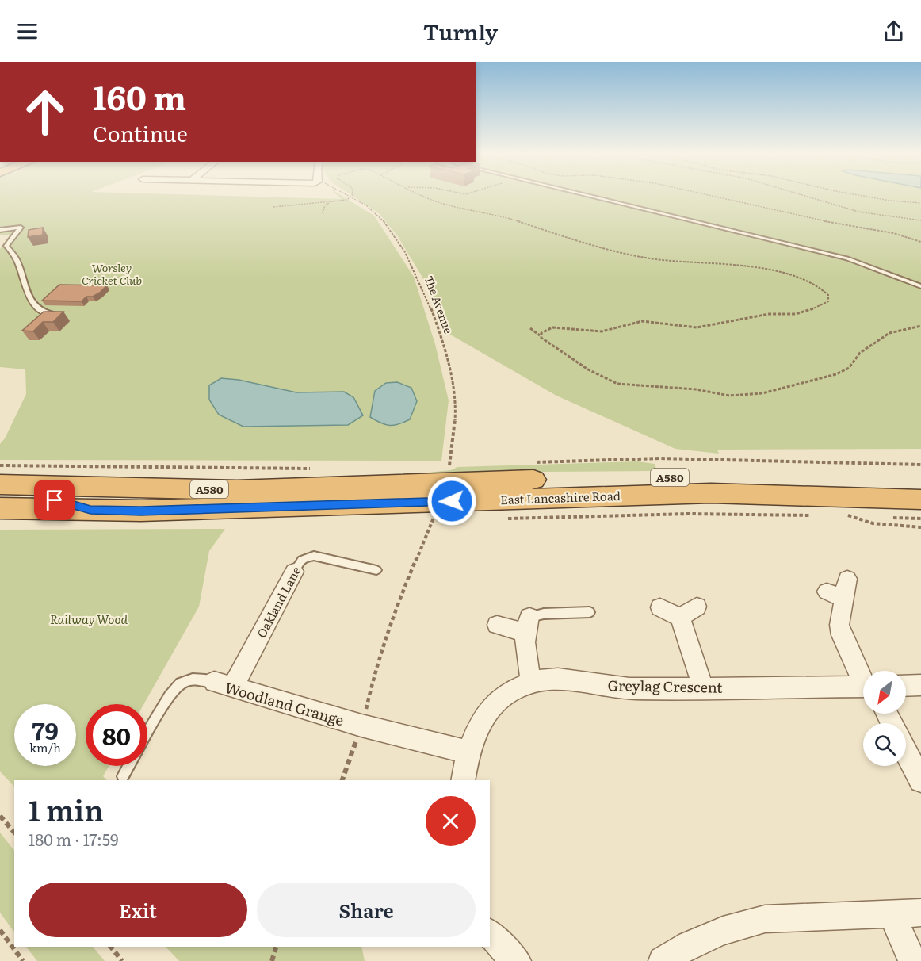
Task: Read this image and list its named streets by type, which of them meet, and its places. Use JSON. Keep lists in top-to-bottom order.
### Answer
{
  "streets": {
    "highway": ["A580", "East Lancashire Road"],
    "street": ["Oakland Lane", "Greylag Crescent", "Woodland Grange"],
    "path": ["The Avenue"]
  },
  "crossings": [
    ["Oakland Lane", "Woodland Grange"],
    ["Greylag Crescent", "Woodland Grange"]
  ],
  "parks": ["Worsley Cricket Club", "Railway Wood"],
  "north": "bottom left",
  "page": {
    "header": "Turnly",
    "turn": ["160 m", "Continue"],
    "speed": "79 km/h",
    "limit": "80",
    "heading": ["1 min", "180 m · 17:59"],
    "buttons": ["Exit", "Share"]
  }
}
